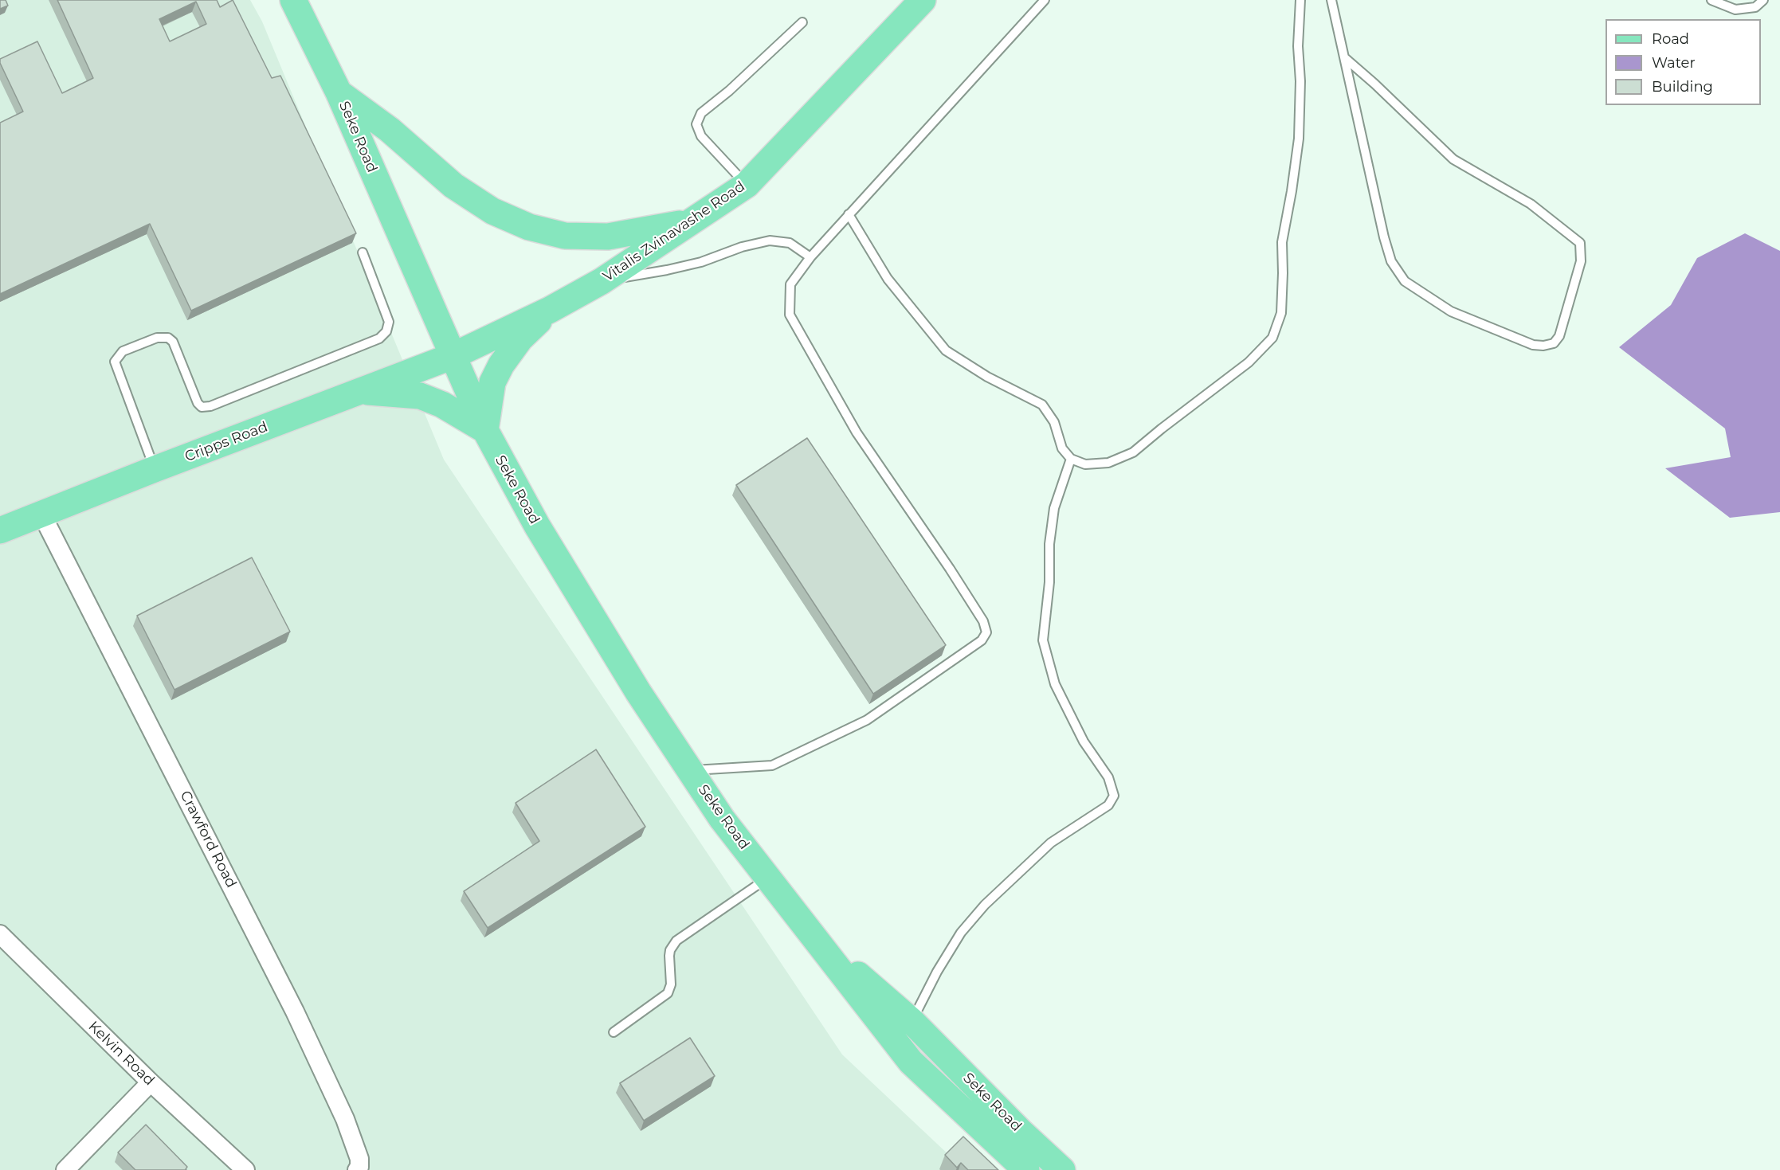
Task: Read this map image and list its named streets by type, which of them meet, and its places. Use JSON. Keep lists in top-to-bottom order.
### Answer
{
  "streets": {
    "main road": ["Seke Road", "Vitalis Zvinavashe Road", "Cripps Road"],
    "street": ["Crawford Road", "Kelvin Road"]
  },
  "crossings": [
    ["Seke Road", "Vitalis Zvinavashe Road"],
    ["Seke Road", "Cripps Road"],
    ["Vitalis Zvinavashe Road", "Cripps Road"],
    ["Cripps Road", "Crawford Road"]
  ],
  "legend": ["Road", "Water", "Building"]
}
